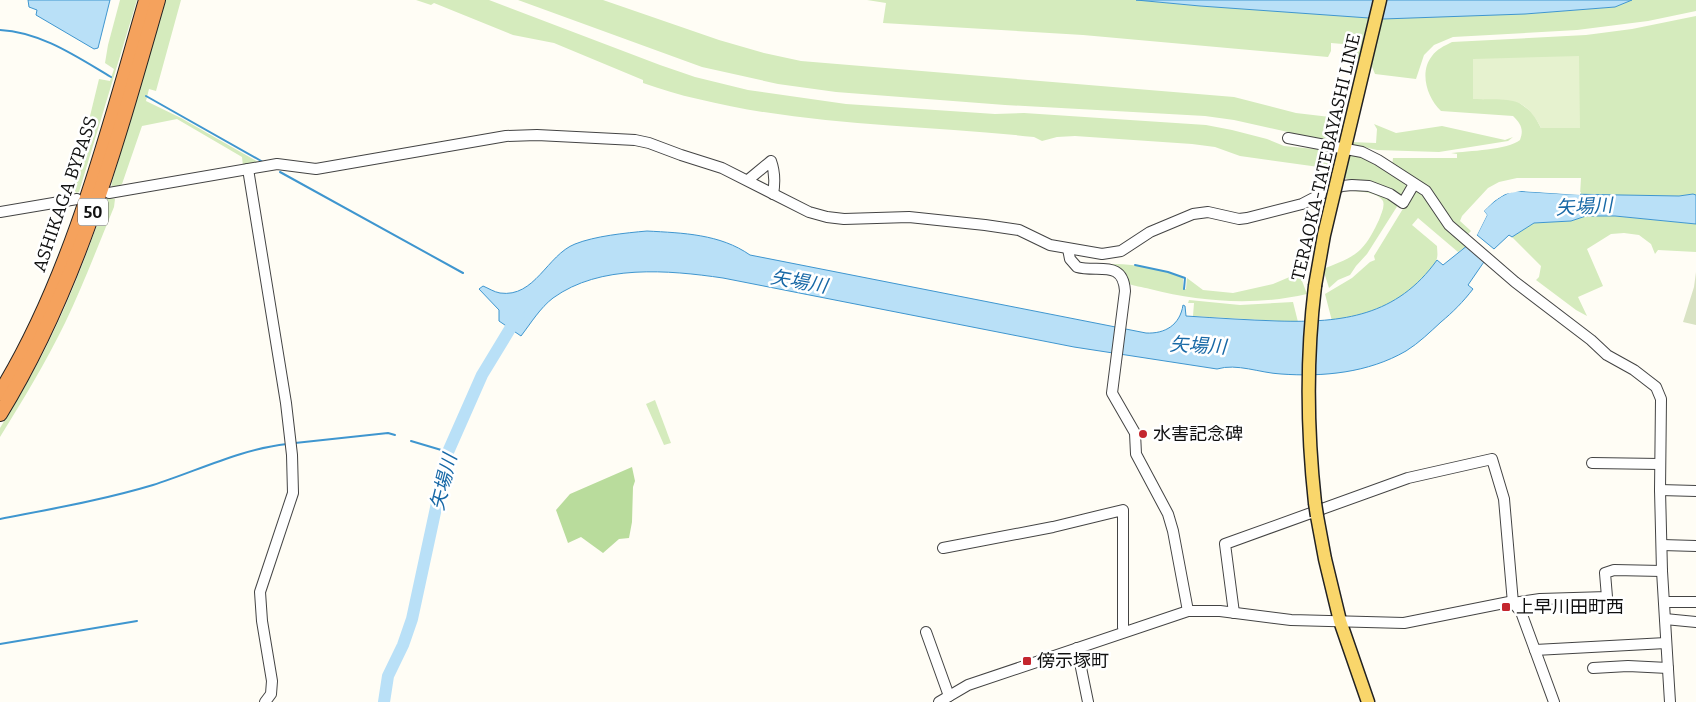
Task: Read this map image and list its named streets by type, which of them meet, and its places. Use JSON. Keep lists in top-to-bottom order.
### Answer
{
  "streets": {
    "highway": ["ASHIKAGA BYPASS", "50"],
    "main road": ["TERAOKA-TATEBAYASHI LINE"]
  },
  "water": ["矢場川"],
  "places": {
    "other": ["水害記念碑"],
    "transit": ["上早川田町西", "傍示塚町"]
  }
}
